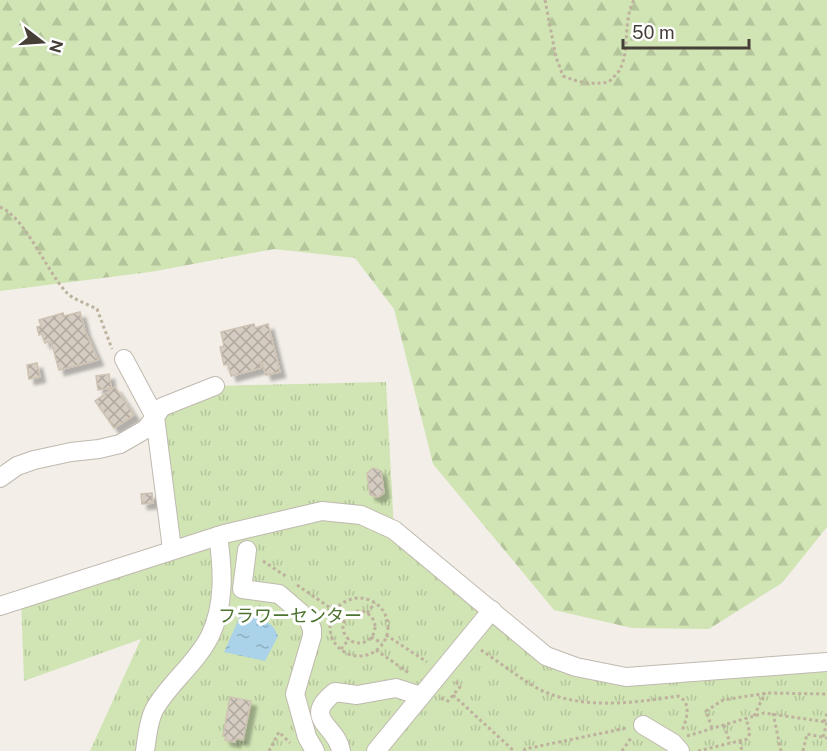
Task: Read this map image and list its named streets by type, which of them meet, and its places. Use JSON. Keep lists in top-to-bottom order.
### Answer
{
  "parks": ["フラワーセンター"],
  "scale_bar": "50 m",
  "north": "right"
}
